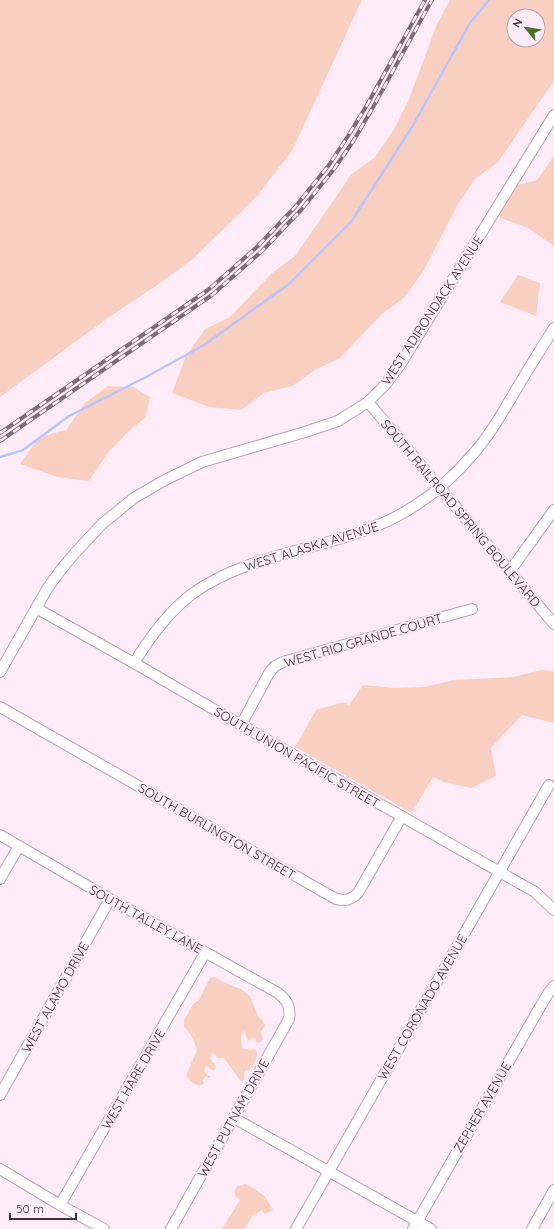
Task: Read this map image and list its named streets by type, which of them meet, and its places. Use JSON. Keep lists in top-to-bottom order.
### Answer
{
  "streets": {
    "street": [
      "WEST ADIRONDACK AVENUE",
      "SOUTH RAILROAD SPRING BOULEVARD",
      "WEST ALASKA AVENUE",
      "WEST RIO GRANDE COURT",
      "SOUTH UNION PACIFIC STREET",
      "SOUTH BURLINGTON STREET",
      "SOUTH TALLEY LANE",
      "WEST ALAMO DRIVE",
      "WEST CORONADO AVENUE",
      "WEST HARE DRIVE",
      "ZEPHER AVENUE",
      "WEST PUTNAM DRIVE"
    ]
  },
  "crossings": [
    ["WEST ADIRONDACK AVENUE", "SOUTH RAILROAD SPRING BOULEVARD"],
    ["WEST ADIRONDACK AVENUE", "SOUTH UNION PACIFIC STREET"],
    ["SOUTH RAILROAD SPRING BOULEVARD", "WEST ALASKA AVENUE"],
    ["WEST ALASKA AVENUE", "SOUTH UNION PACIFIC STREET"],
    ["WEST RIO GRANDE COURT", "SOUTH UNION PACIFIC STREET"],
    ["SOUTH UNION PACIFIC STREET", "SOUTH BURLINGTON STREET"],
    ["SOUTH UNION PACIFIC STREET", "WEST CORONADO AVENUE"],
    ["SOUTH TALLEY LANE", "WEST ALAMO DRIVE"],
    ["SOUTH TALLEY LANE", "WEST HARE DRIVE"],
    ["SOUTH TALLEY LANE", "WEST PUTNAM DRIVE"]
  ],
  "scale_bar": "50 m",
  "north": "top left"
}
